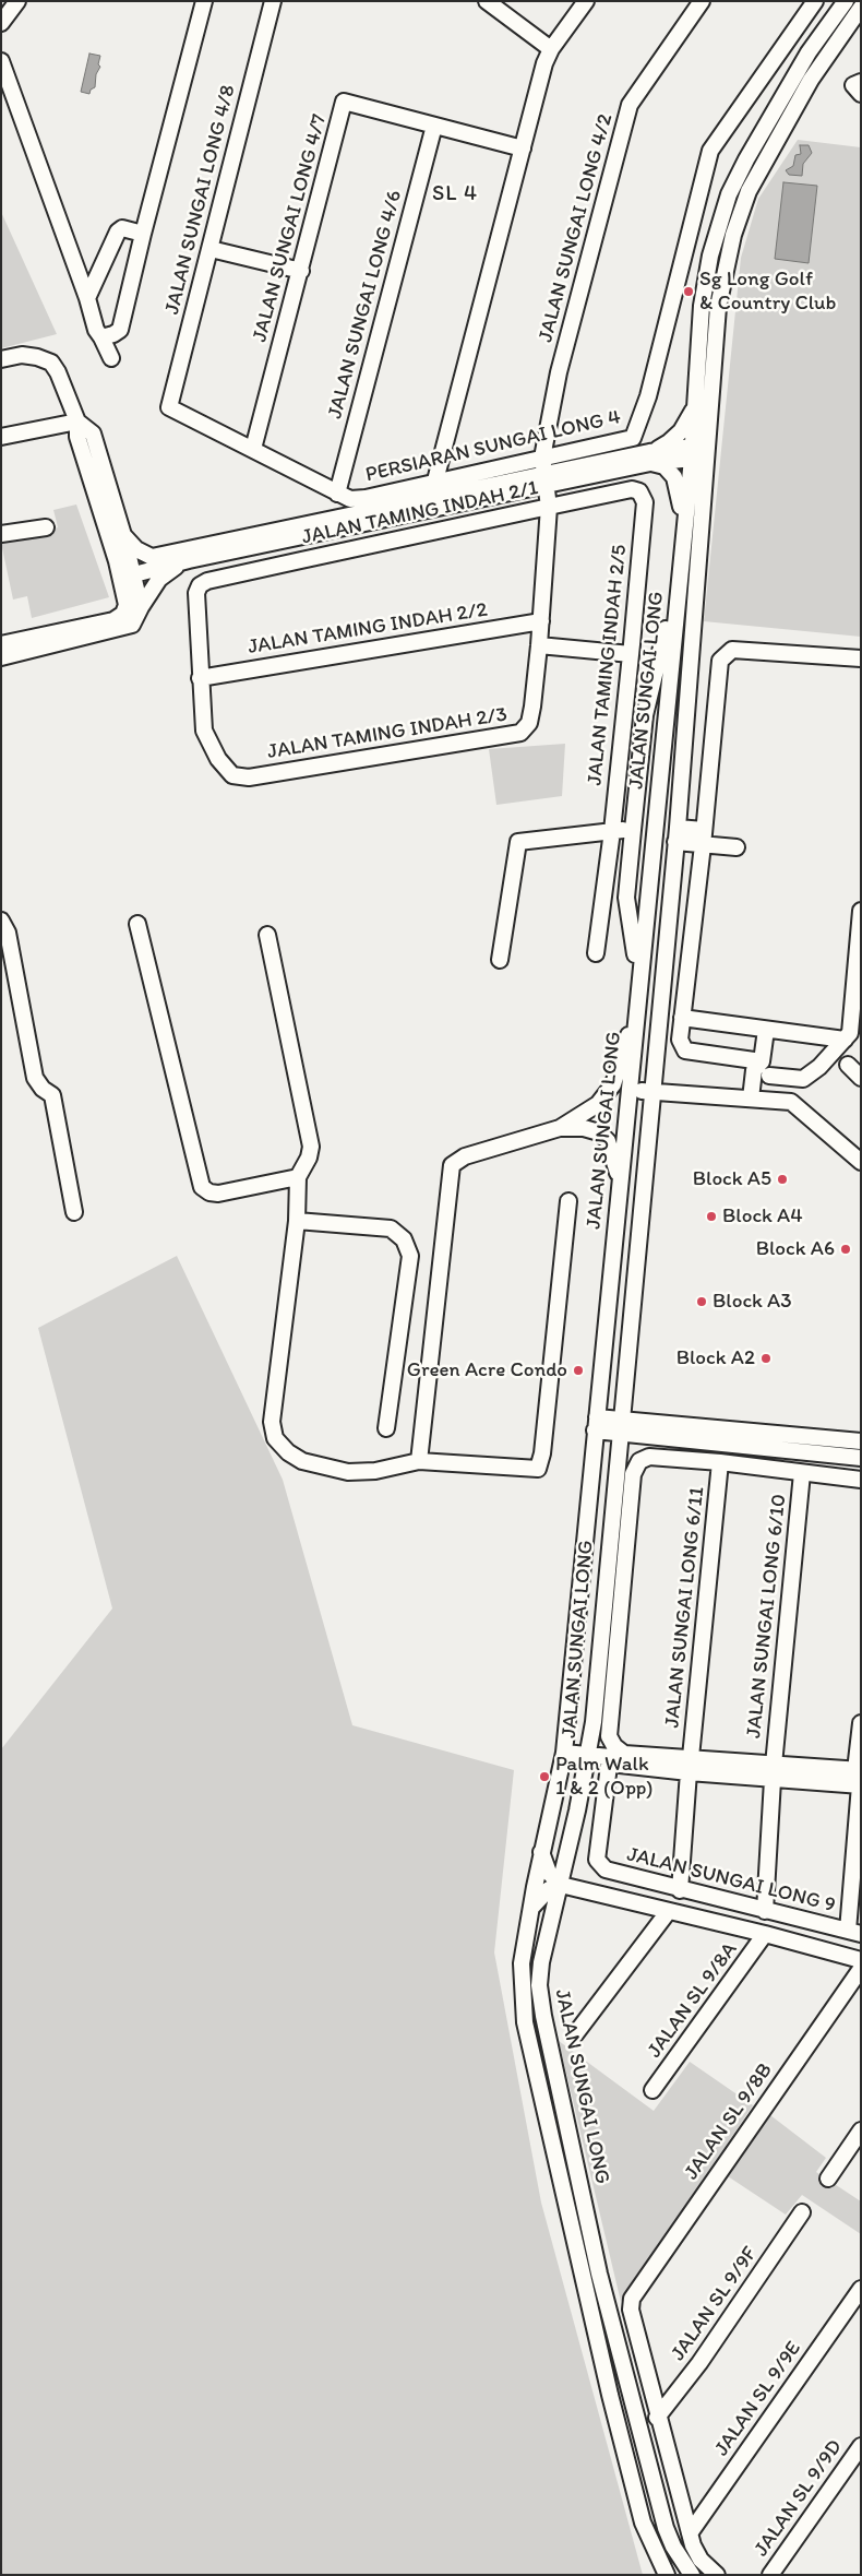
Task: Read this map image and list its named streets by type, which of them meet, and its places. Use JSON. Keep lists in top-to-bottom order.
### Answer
{
  "streets": {
    "street": [
      "JALAN SUNGAI LONG 4/8",
      "JALAN SUNGAI LONG 4/7",
      "JALAN SUNGAI LONG 4/2",
      "JALAN SUNGAI LONG 4/6",
      "PERSIARAN SUNGAI LONG 4",
      "JALAN TAMING INDAH 2/1",
      "JALAN TAMING INDAH 2/2",
      "JALAN TAMING INDAH 2/5",
      "JALAN SUNGAI LONG",
      "JALAN TAMING INDAH 2/3",
      "JALAN SUNGAI LONG 6/11",
      "JALAN SUNGAI LONG 6/10",
      "JALAN SUNGAI LONG 9",
      "JALAN SL 9/8A",
      "JALAN SL 9/8B",
      "JALAN SL 9/9F",
      "JALAN SL 9/9E",
      "JALAN SL 9/9D"
    ]
  },
  "crossings": [
    ["JALAN SUNGAI LONG 4/8", "PERSIARAN SUNGAI LONG 4"],
    ["JALAN SUNGAI LONG 4/7", "JALAN SUNGAI LONG 4/6"],
    ["JALAN SUNGAI LONG 4/7", "PERSIARAN SUNGAI LONG 4"],
    ["JALAN SUNGAI LONG 4/2", "PERSIARAN SUNGAI LONG 4"],
    ["JALAN SUNGAI LONG 4/2", "JALAN TAMING INDAH 2/1"],
    ["JALAN SUNGAI LONG 4/2", "JALAN TAMING INDAH 2/2"],
    ["JALAN SUNGAI LONG 4/2", "JALAN TAMING INDAH 2/3"],
    ["JALAN SUNGAI LONG 4/6", "PERSIARAN SUNGAI LONG 4"],
    ["JALAN TAMING INDAH 2/1", "JALAN TAMING INDAH 2/2"],
    ["JALAN TAMING INDAH 2/1", "JALAN TAMING INDAH 2/5"],
    ["JALAN TAMING INDAH 2/1", "JALAN TAMING INDAH 2/3"],
    ["JALAN TAMING INDAH 2/2", "JALAN TAMING INDAH 2/3"],
    ["JALAN SUNGAI LONG 6/11", "JALAN SUNGAI LONG 9"],
    ["JALAN SUNGAI LONG 6/10", "JALAN SUNGAI LONG 9"],
    ["JALAN SL 9/8B", "JALAN SL 9/9F"]
  ],
  "districts": ["SL 4"],
  "places": [
    "Sg Long Golf & Country Club",
    "Block A5",
    "Block A4",
    "Block A6",
    "Block A3",
    "Block A2",
    "Green Acre Condo",
    "Palm Walk 1 & 2 (Opp)"
  ]
}
